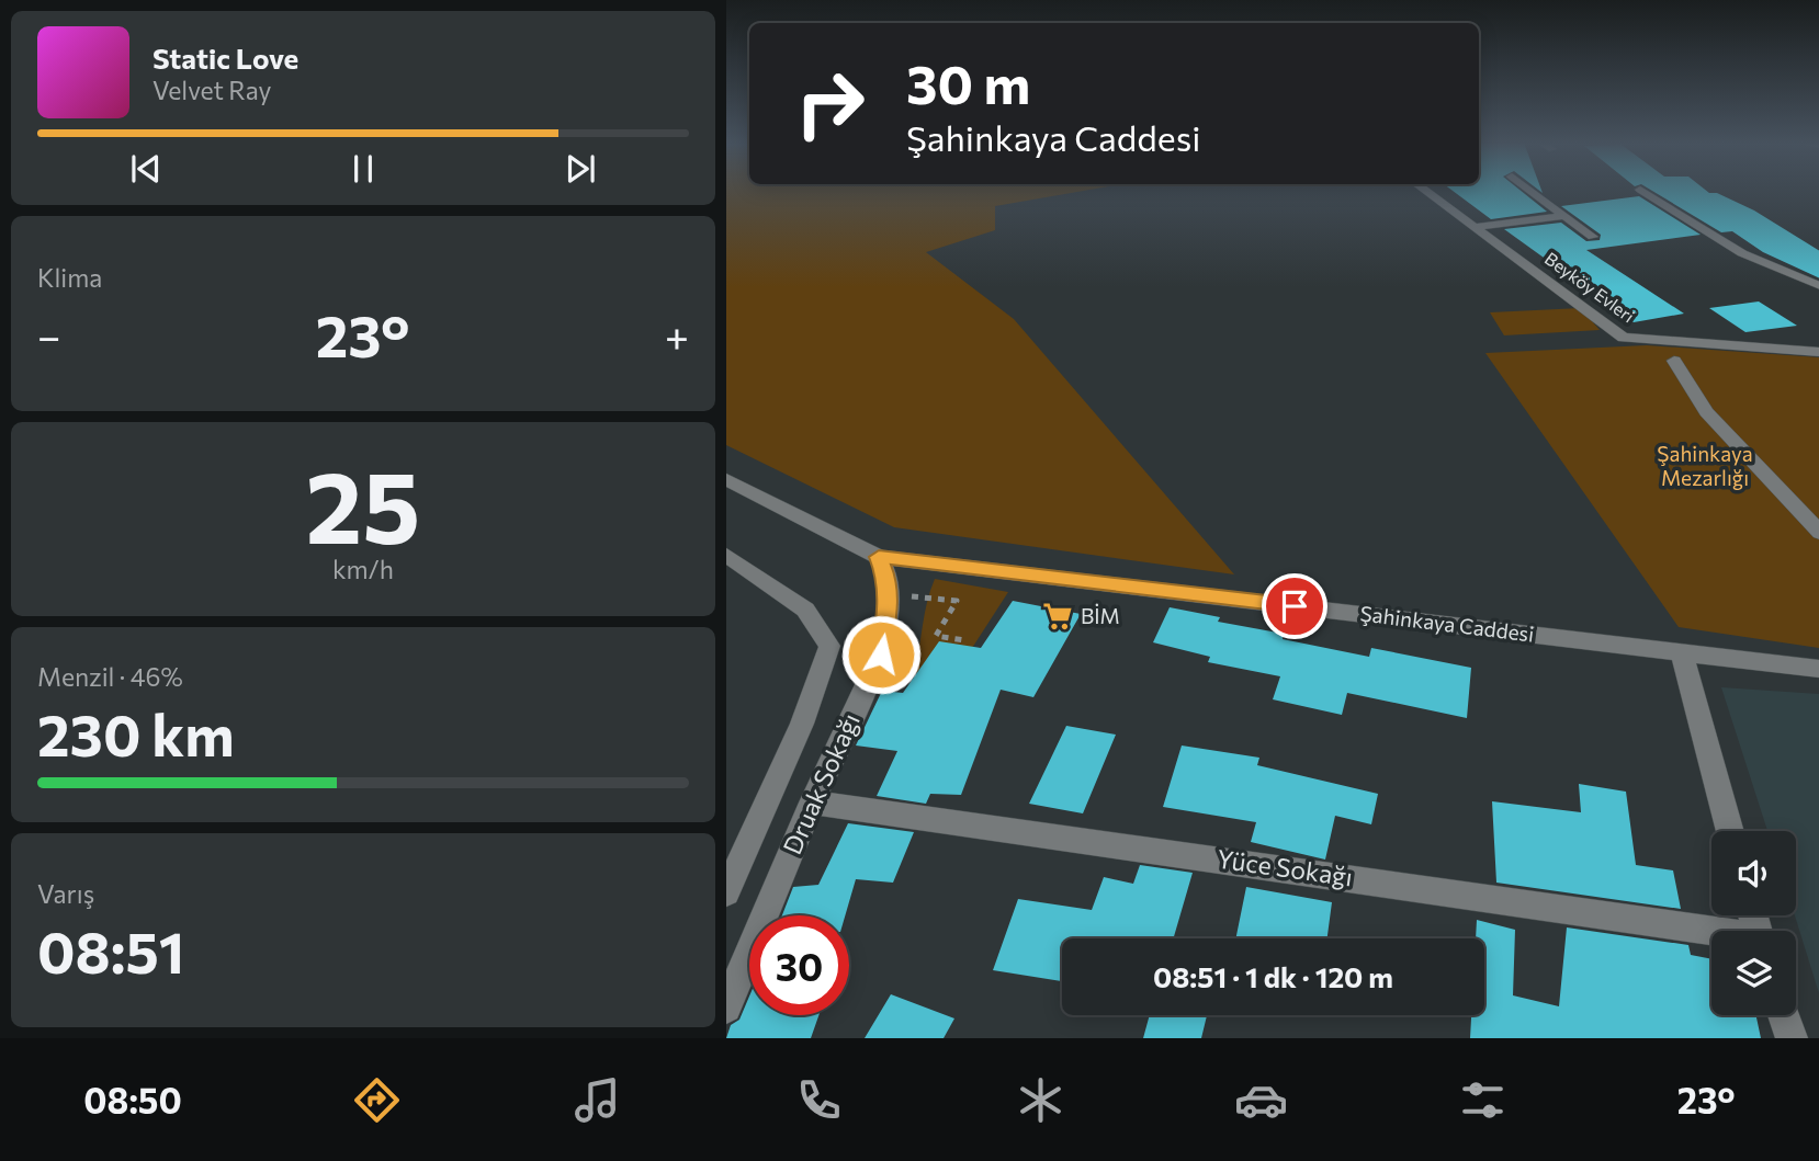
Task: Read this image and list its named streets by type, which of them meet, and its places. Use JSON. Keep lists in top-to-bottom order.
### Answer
{
  "streets": {
    "street": [
      "Beyköy Evleri",
      "Şahinkaya Caddesi",
      "Druak Sokağı",
      "Yüce Sokağı"
    ]
  },
  "crossings": [
    ["Şahinkaya Caddesi", "Druak Sokağı"],
    ["Druak Sokağı", "Yüce Sokağı"]
  ],
  "parks": ["Şahinkaya Mezarlığı"],
  "places": {
    "supermarket": ["BİM"]
  },
  "page": {
    "turn": ["30 m", "Şahinkaya Caddesi"],
    "song": ["Static Love", "Velvet Ray"],
    "tile": [
      "Klima",
      ["25", "km/h"],
      ["Menzil · 46%", "230 km"],
      ["Varış", "08:51"]
    ],
    "heat": ["−", "23°", "+"],
    "limit": "30",
    "trip": "08:51 · 1 dk · 120 m",
    "tabs": ["08:50", "23°"]
  }
}
